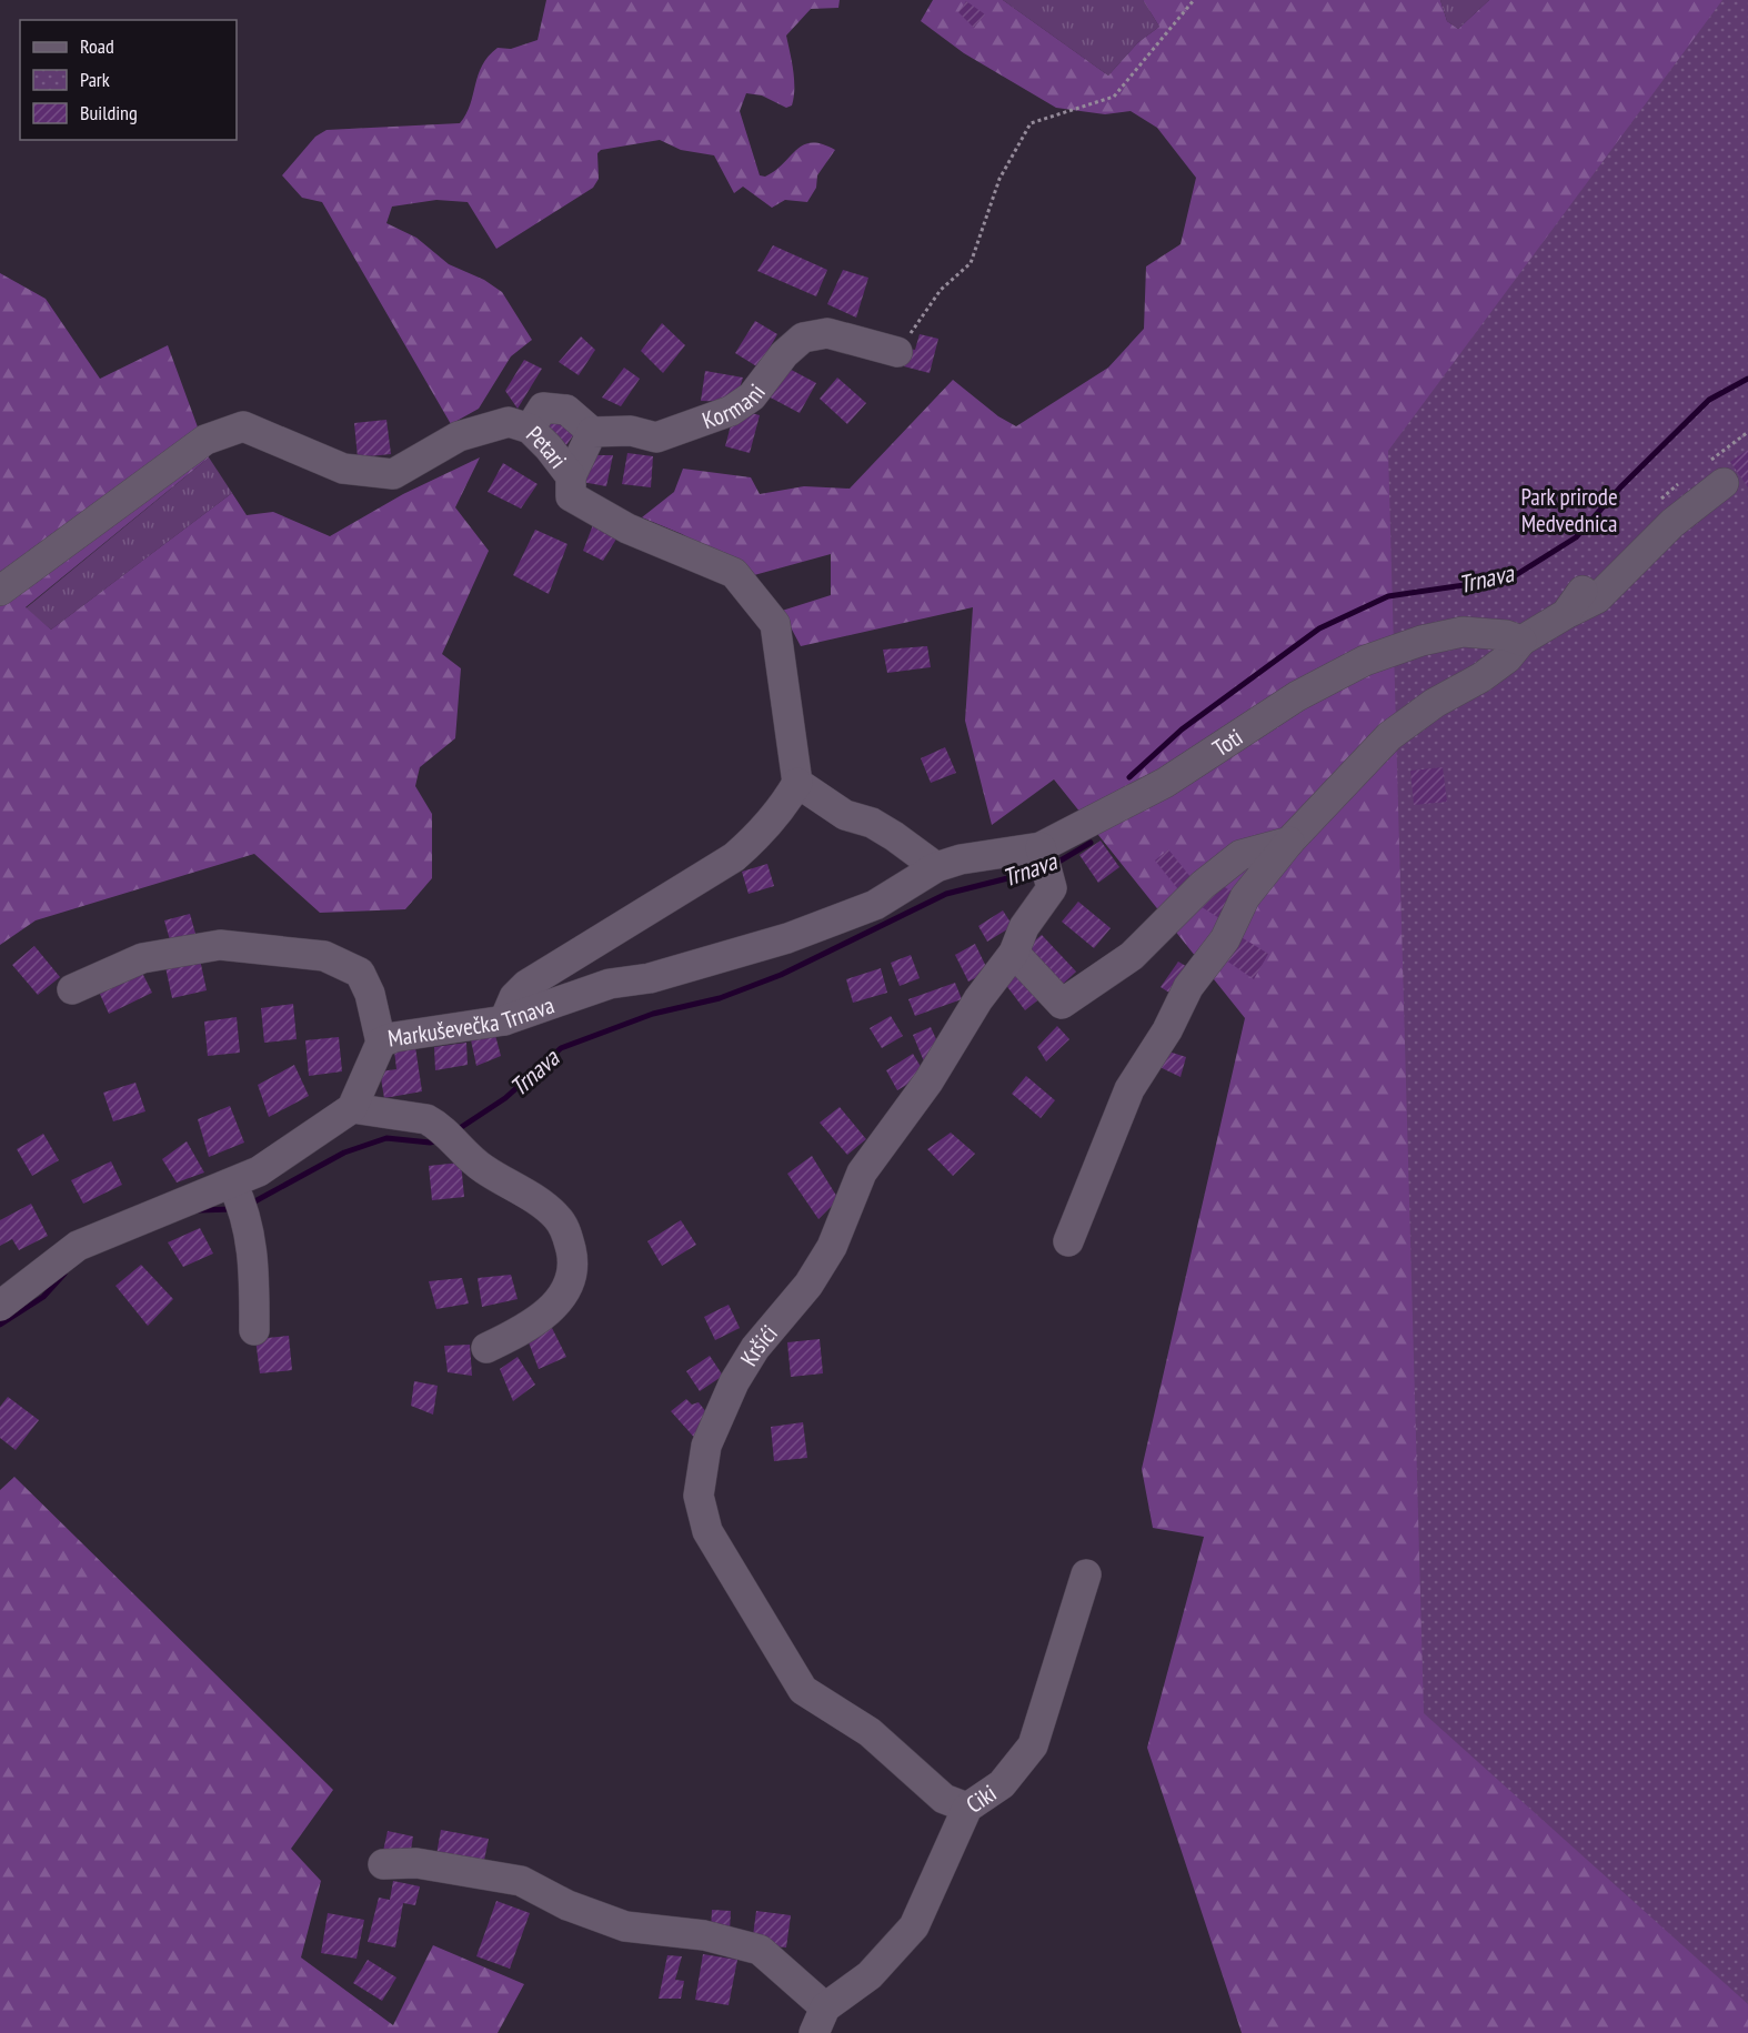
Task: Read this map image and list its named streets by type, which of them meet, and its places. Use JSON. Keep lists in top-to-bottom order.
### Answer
{
  "streets": {
    "street": [
      "Kormani",
      "Petari",
      "Toti",
      "Markuševečka Trnava",
      "Kršići",
      "Ciki"
    ]
  },
  "crossings": [
    ["Toti", "Markuševečka Trnava"],
    ["Toti", "Kršići"],
    ["Kršići", "Ciki"]
  ],
  "water": ["Trnava"],
  "parks": ["Park prirode Medvednica"],
  "legend": ["Road", "Park", "Building"]
}
